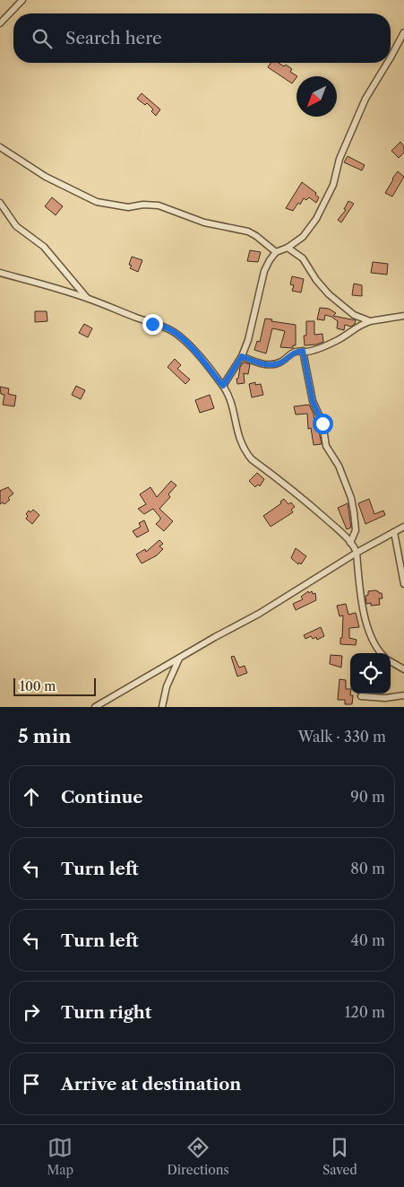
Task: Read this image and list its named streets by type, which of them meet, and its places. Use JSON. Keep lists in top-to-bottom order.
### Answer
{
  "scale_bar": "100 m",
  "north": "bottom left",
  "page": {
    "search": "Search here",
    "scale": "100 m",
    "heading": ["5 min", "Walk · 330 m"],
    "list": [
      ["Continue", "90 m"],
      ["Turn left", "80 m"],
      ["Turn left", "40 m"],
      ["Turn right", "120 m"],
      "Arrive at destination"
    ],
    "nav": ["Map", "Directions", "Saved"]
  }
}
